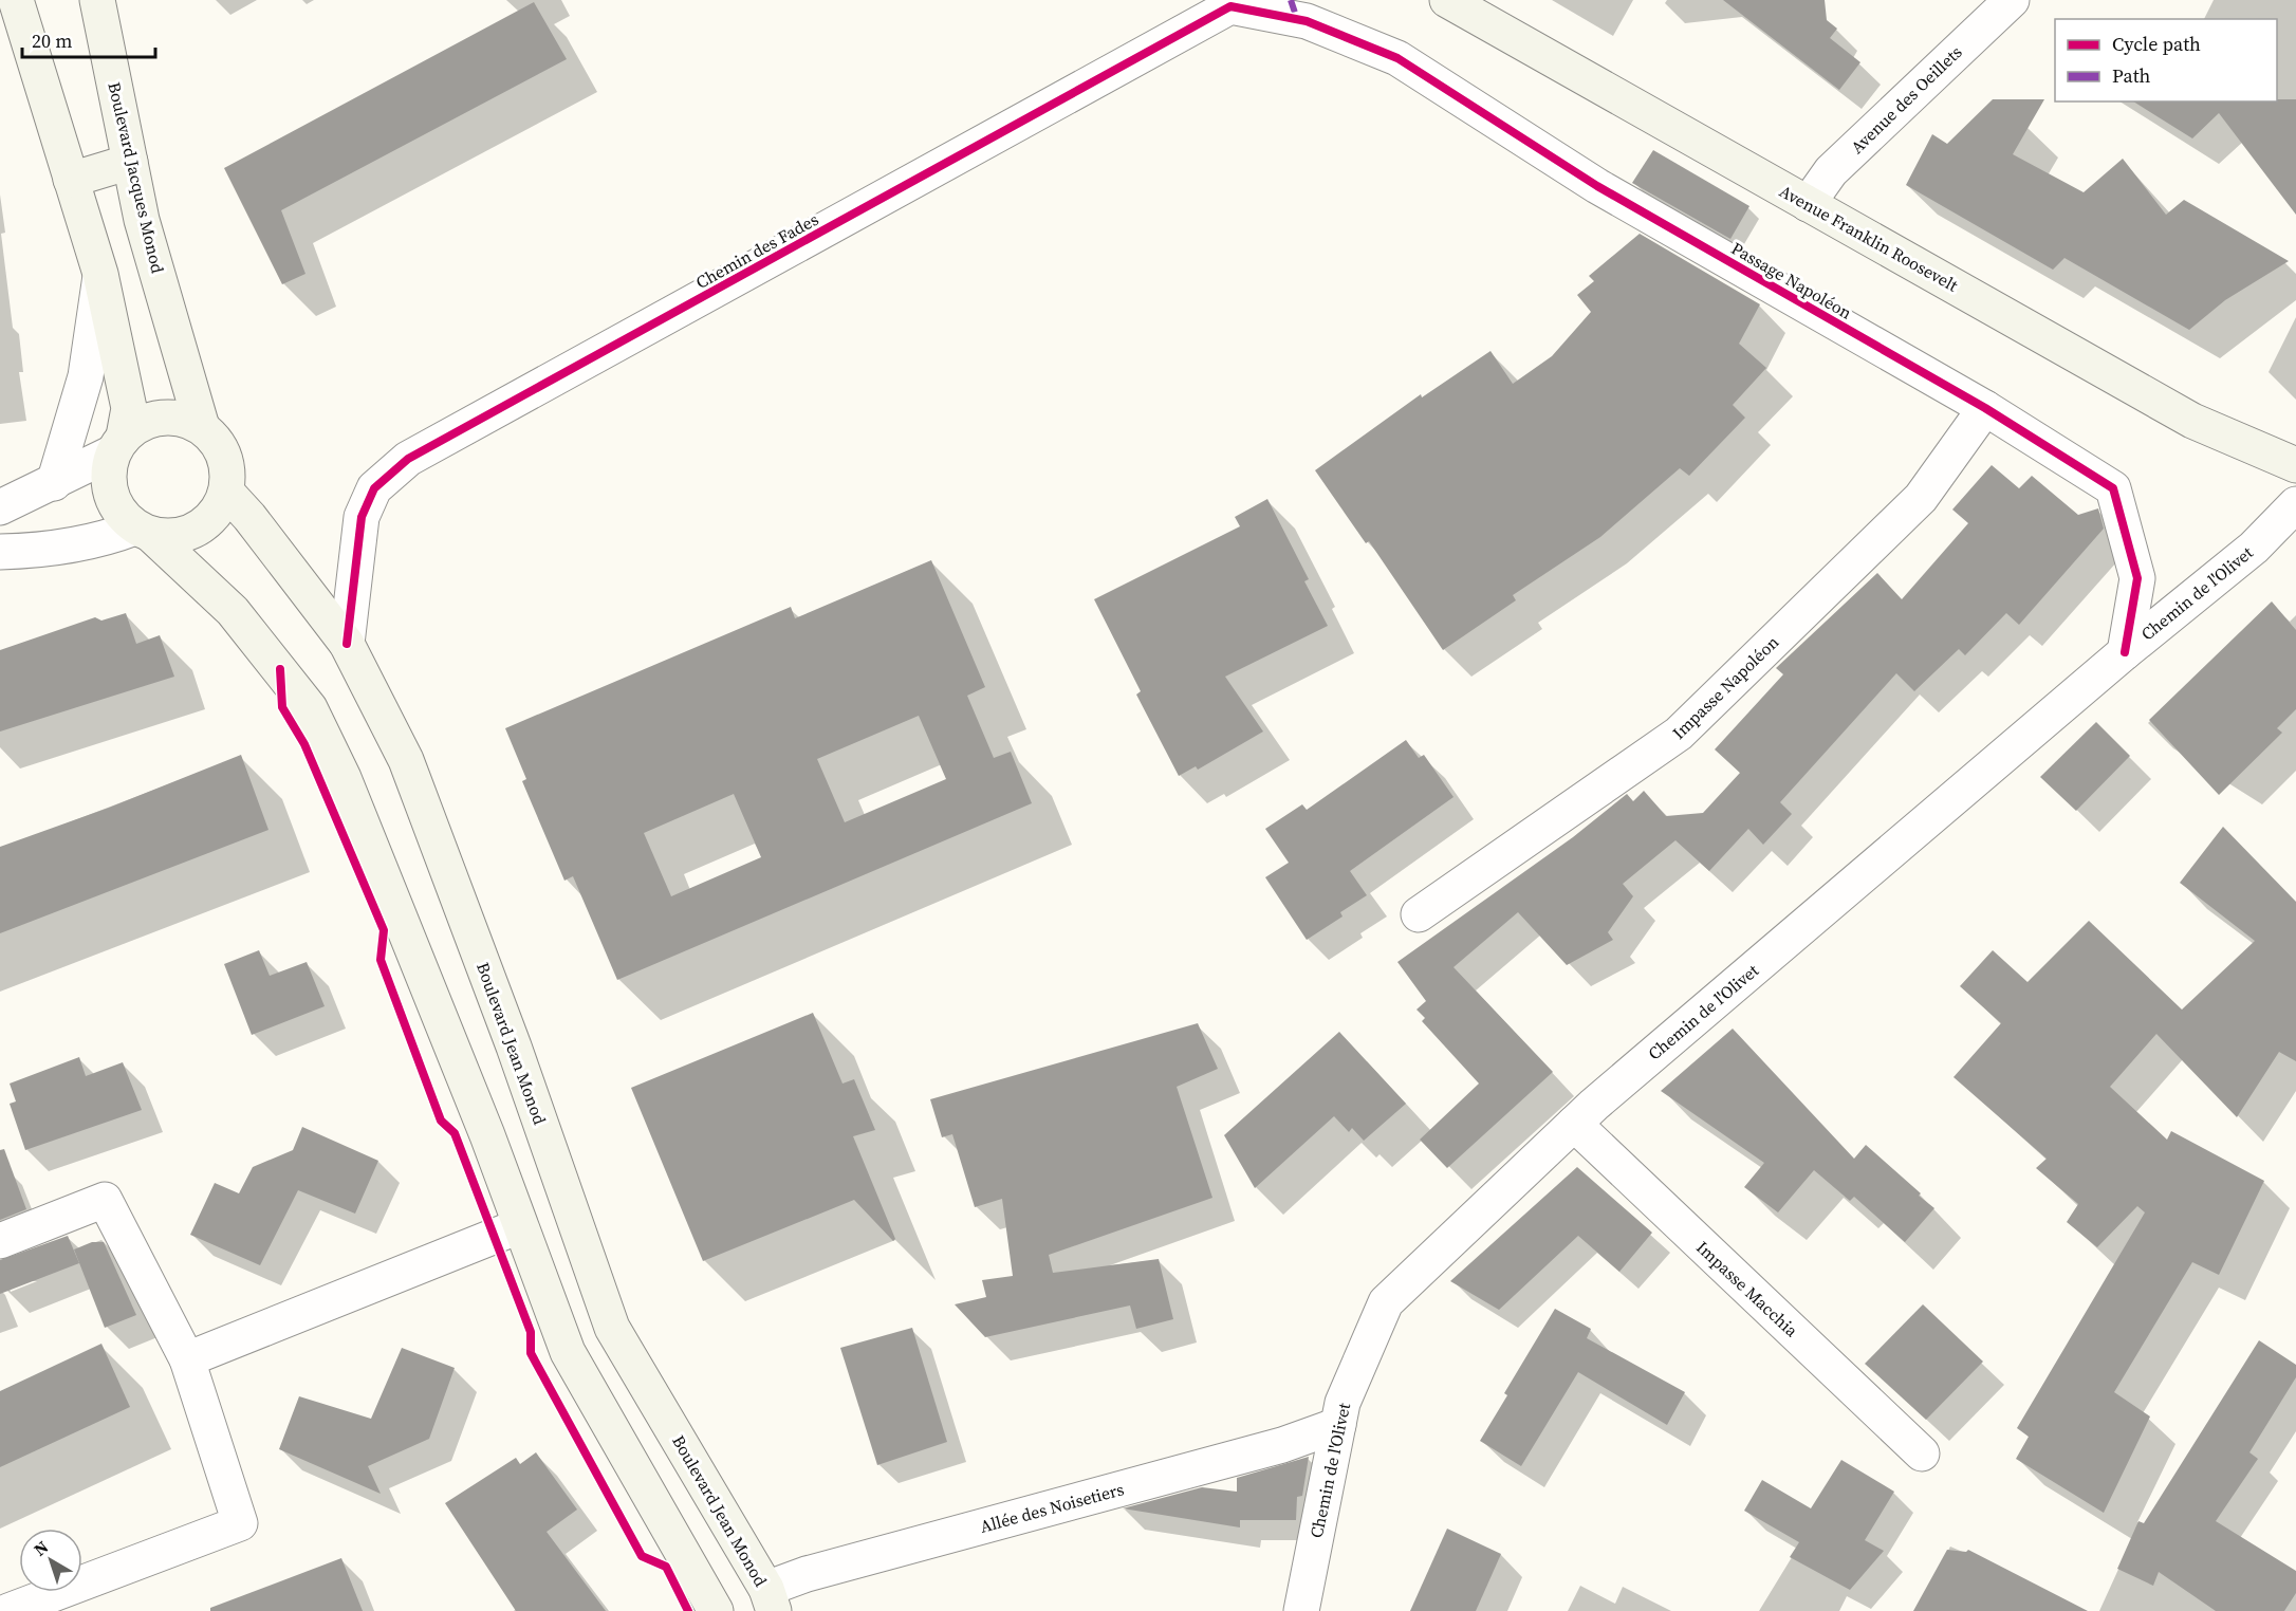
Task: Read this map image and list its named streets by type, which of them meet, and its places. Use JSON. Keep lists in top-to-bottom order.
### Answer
{
  "streets": {
    "street": [
      "Avenue des Oeillets",
      "Boulevard Jacques Monod",
      "Avenue Franklin Roosevelt",
      "Chemin des Fades",
      "Passage Napoléon",
      "Chemin de l'Olivet",
      "Impasse Napoléon",
      "Boulevard Jean Monod",
      "Impasse Macchia",
      "Allée des Noisetiers"
    ]
  },
  "crossings": [
    ["Avenue des Oeillets", "Avenue Franklin Roosevelt"],
    ["Boulevard Jacques Monod", "Boulevard Jean Monod"],
    ["Chemin des Fades", "Passage Napoléon"],
    ["Chemin des Fades", "Boulevard Jean Monod"],
    ["Passage Napoléon", "Chemin de l'Olivet"],
    ["Passage Napoléon", "Impasse Napoléon"],
    ["Chemin de l'Olivet", "Impasse Macchia"],
    ["Chemin de l'Olivet", "Allée des Noisetiers"],
    ["Boulevard Jean Monod", "Allée des Noisetiers"]
  ],
  "legend": ["Cycle path", "Path"],
  "scale_bar": "20 m",
  "north": "top left"
}
